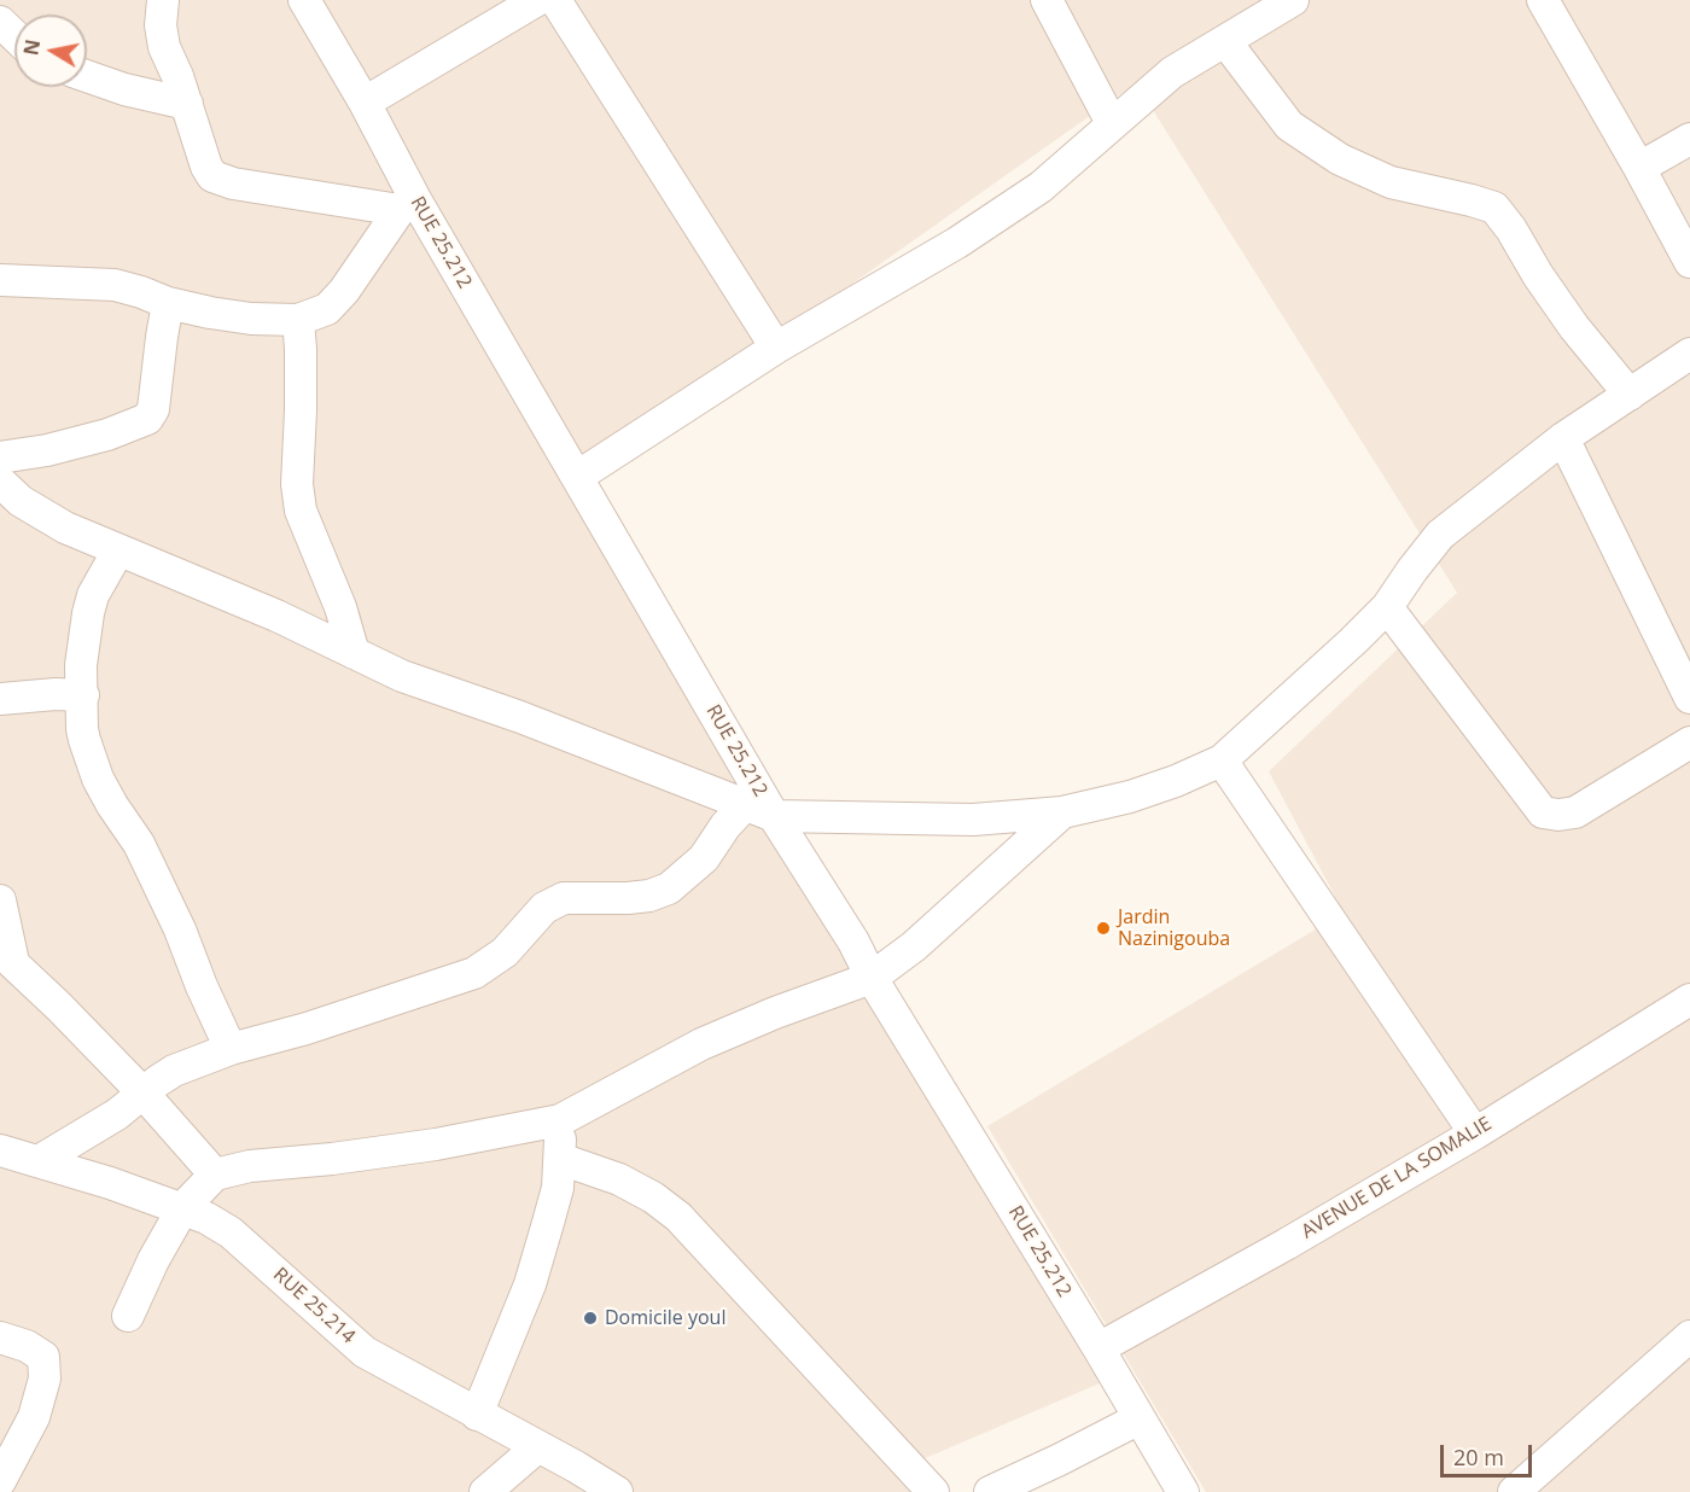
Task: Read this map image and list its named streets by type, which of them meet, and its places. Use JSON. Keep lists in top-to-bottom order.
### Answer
{
  "streets": {
    "street": ["RUE 25.212", "AVENUE DE LA SOMALIE", "RUE 25.214"]
  },
  "crossings": [
    ["RUE 25.212", "AVENUE DE LA SOMALIE"]
  ],
  "places": ["Jardin Nazinigouba", "Domicile youl"],
  "scale_bar": "20 m",
  "north": "left"
}
